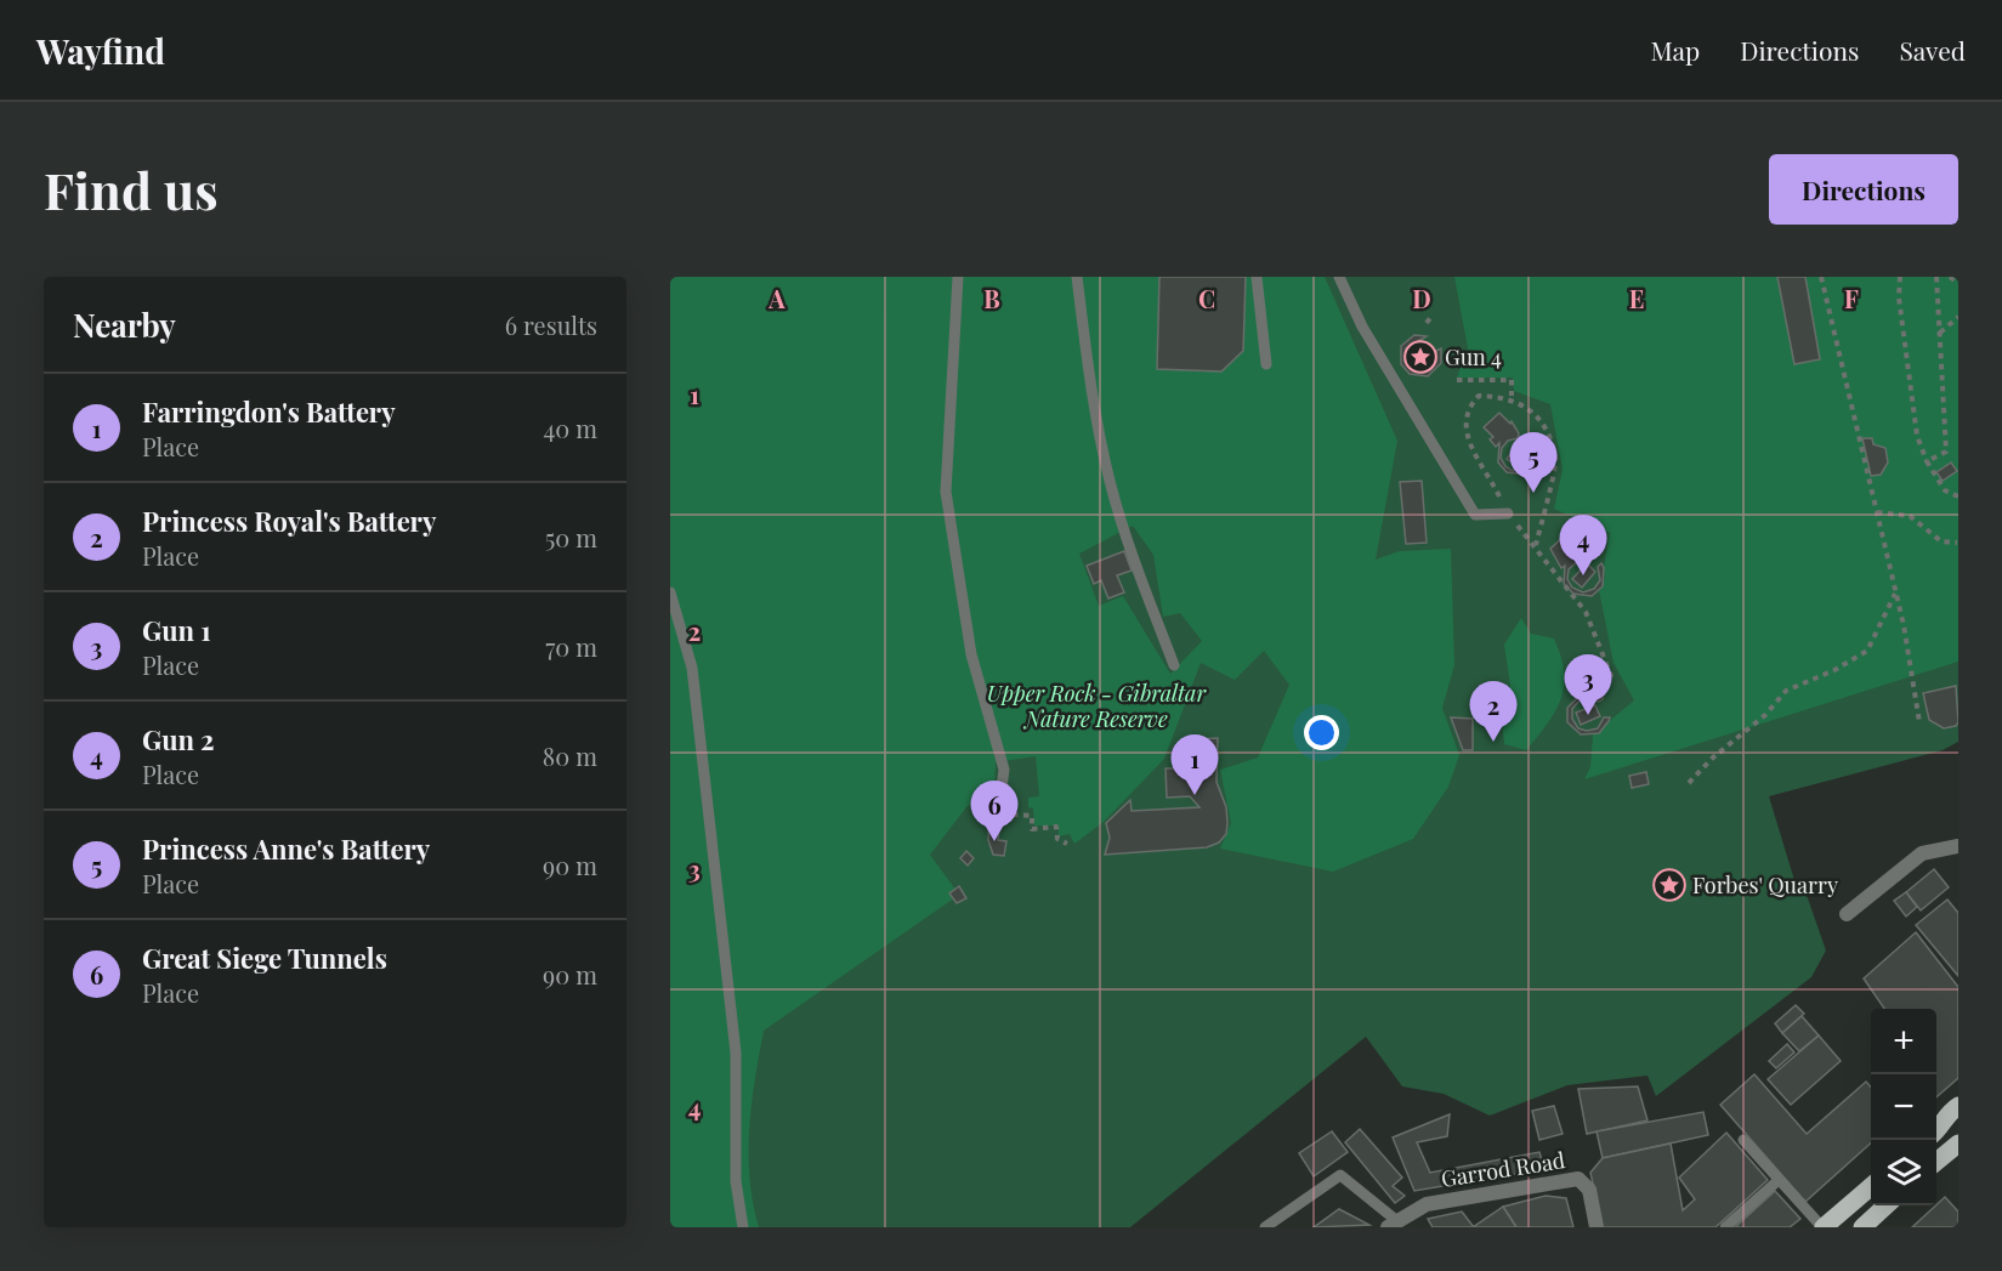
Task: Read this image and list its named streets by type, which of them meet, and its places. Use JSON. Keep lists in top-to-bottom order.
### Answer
{
  "streets": {
    "street": ["Garrod Road"]
  },
  "parks": ["Upper Rock - Gibraltar Nature Reserve"],
  "places": {
    "place": ["Gun 4", "Forbes' Quarry"]
  },
  "page": {
    "header": "Wayfind",
    "nav": ["Map", "Directions", "Saved"],
    "buttons": "Directions",
    "title": "Find us",
    "heading": ["Nearby", "6 results"],
    "list": [
      {
        "mark": "1",
        "name": "Farringdon's Battery",
        "note": "Place",
        "value": "40 m"
      },
      {
        "mark": "2",
        "name": "Princess Royal's Battery",
        "note": "Place",
        "value": "50 m"
      },
      {
        "mark": "3",
        "name": "Gun 1",
        "note": "Place",
        "value": "70 m"
      },
      {
        "mark": "4",
        "name": "Gun 2",
        "note": "Place",
        "value": "80 m"
      },
      {
        "mark": "5",
        "name": "Princess Anne's Battery",
        "note": "Place",
        "value": "90 m"
      },
      {
        "mark": "6",
        "name": "Great Siege Tunnels",
        "note": "Place",
        "value": "90 m"
      }
    ],
    "pins": [
      "5",
      "4",
      "3",
      "2",
      "1",
      "6"
    ],
    "map_buttons": ["+", "−"]
  },
  "grid": {
    "columns": [
      "A",
      "B",
      "C",
      "D",
      "E",
      "F"
    ],
    "rows": [
      "1",
      "2",
      "3",
      "4"
    ]
  }
}
